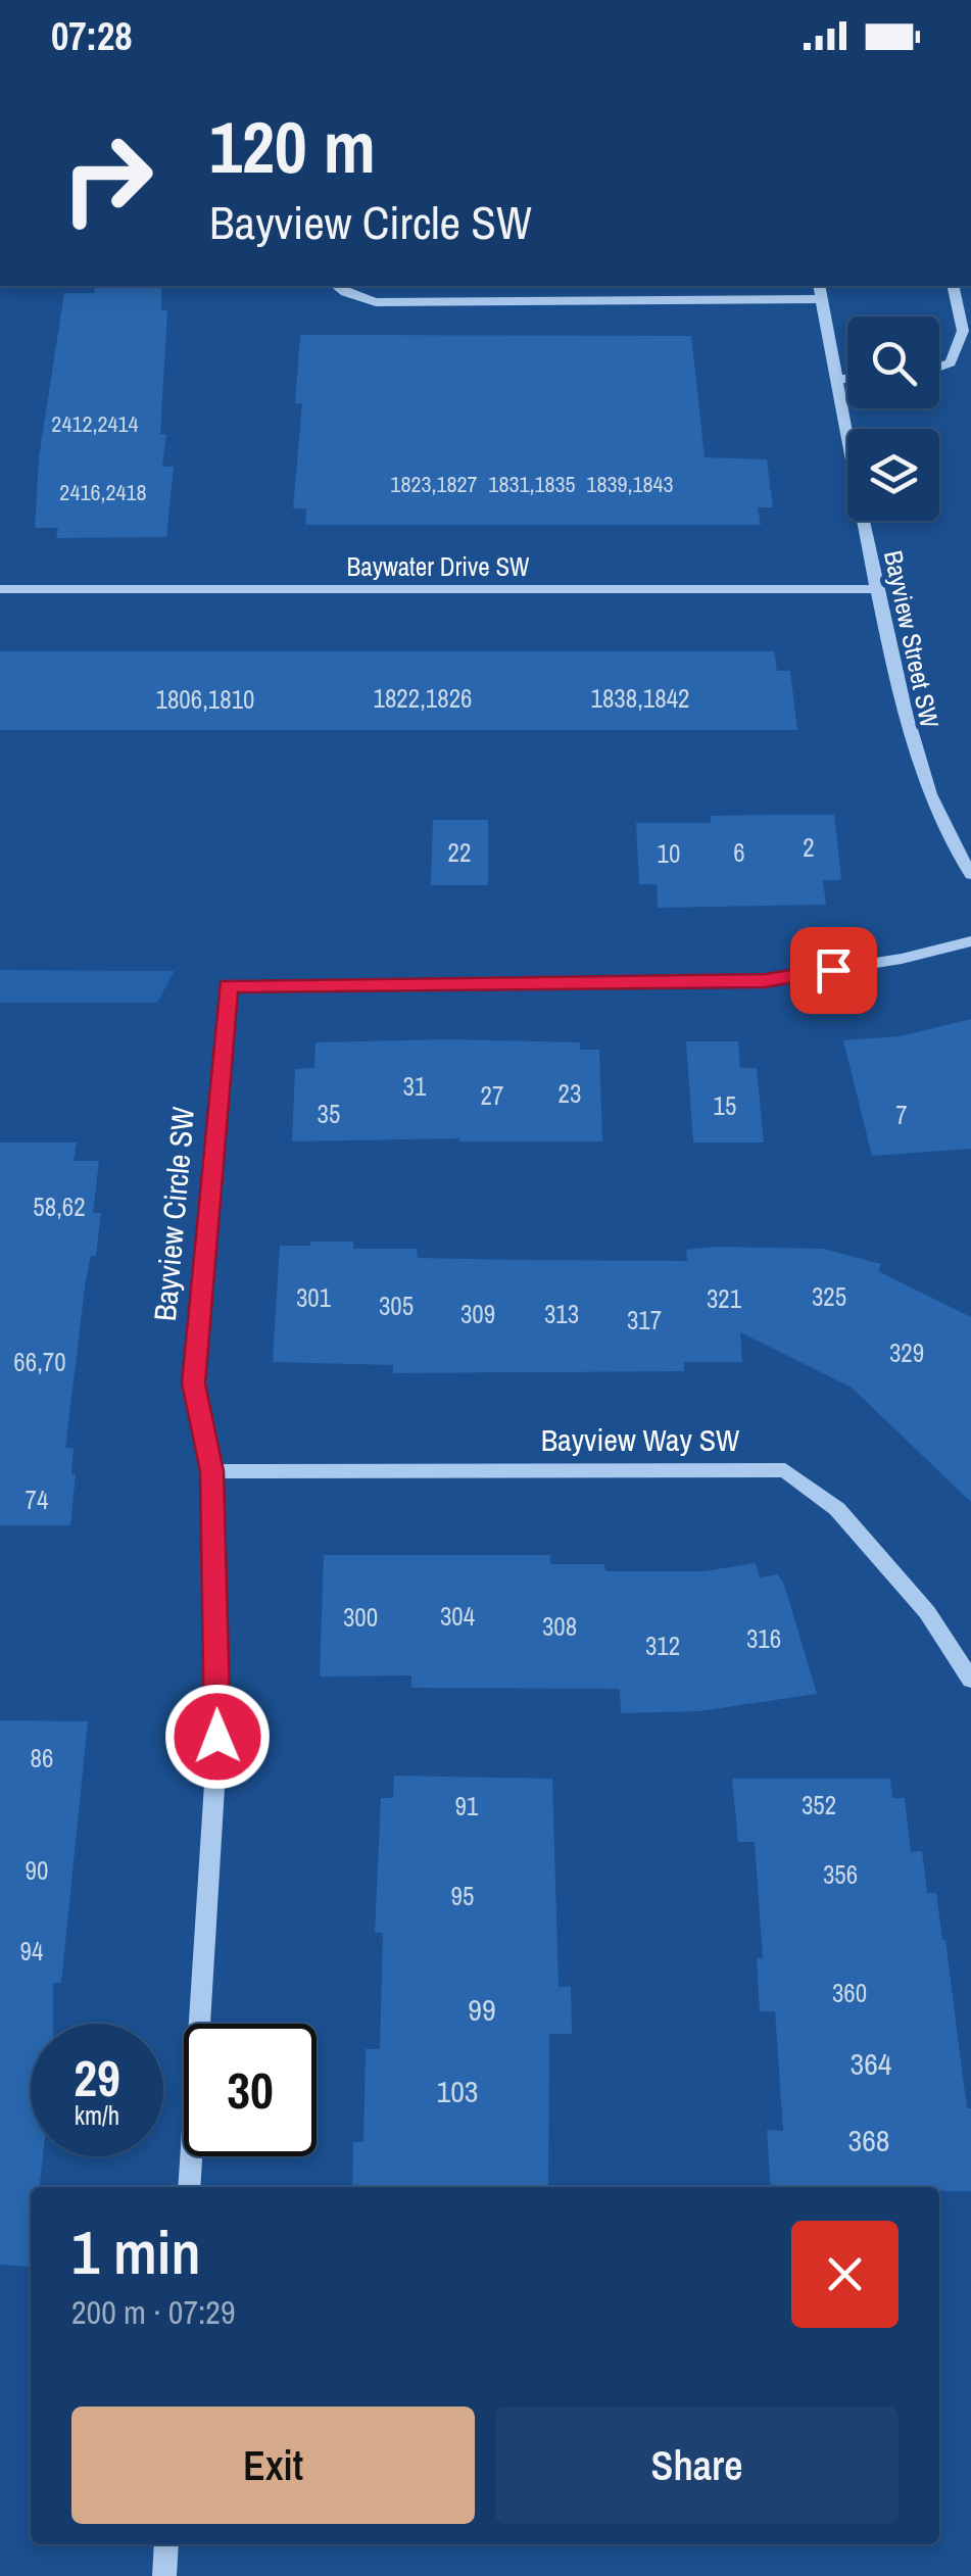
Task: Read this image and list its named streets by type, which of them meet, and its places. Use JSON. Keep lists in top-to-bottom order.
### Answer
{
  "streets": {
    "street": [
      "Baywater Drive SW",
      "Bayview Street SW",
      "Bayview Circle SW",
      "Bayview Way SW"
    ]
  },
  "crossings": [
    ["Baywater Drive SW", "Bayview Street SW"],
    ["Bayview Circle SW", "Bayview Way SW"]
  ],
  "house_numbers": [
    "2412,2414",
    "1823,1827",
    "1831,1835",
    "1839,1843",
    "2416,2418",
    "1822,1826",
    "1838,1842",
    "1806,1810",
    "2",
    "22",
    "6",
    "10",
    "31",
    "23",
    "27",
    "15",
    "35",
    "7",
    "58,62",
    "325",
    "301",
    "321",
    "305",
    "309",
    "313",
    "317",
    "329",
    "66,70",
    "74",
    "304",
    "300",
    "308",
    "316",
    "312",
    "86",
    "352",
    "91",
    "90",
    "356",
    "95",
    "94",
    "360",
    "99",
    "364",
    "103",
    "368"
  ],
  "page": {
    "status": "07:28",
    "turn": ["120 m", "Bayview Circle SW"],
    "speed": "29 km/h",
    "limit": "30",
    "heading": ["1 min", "200 m · 07:29"],
    "buttons": ["Exit", "Share"]
  }
}
